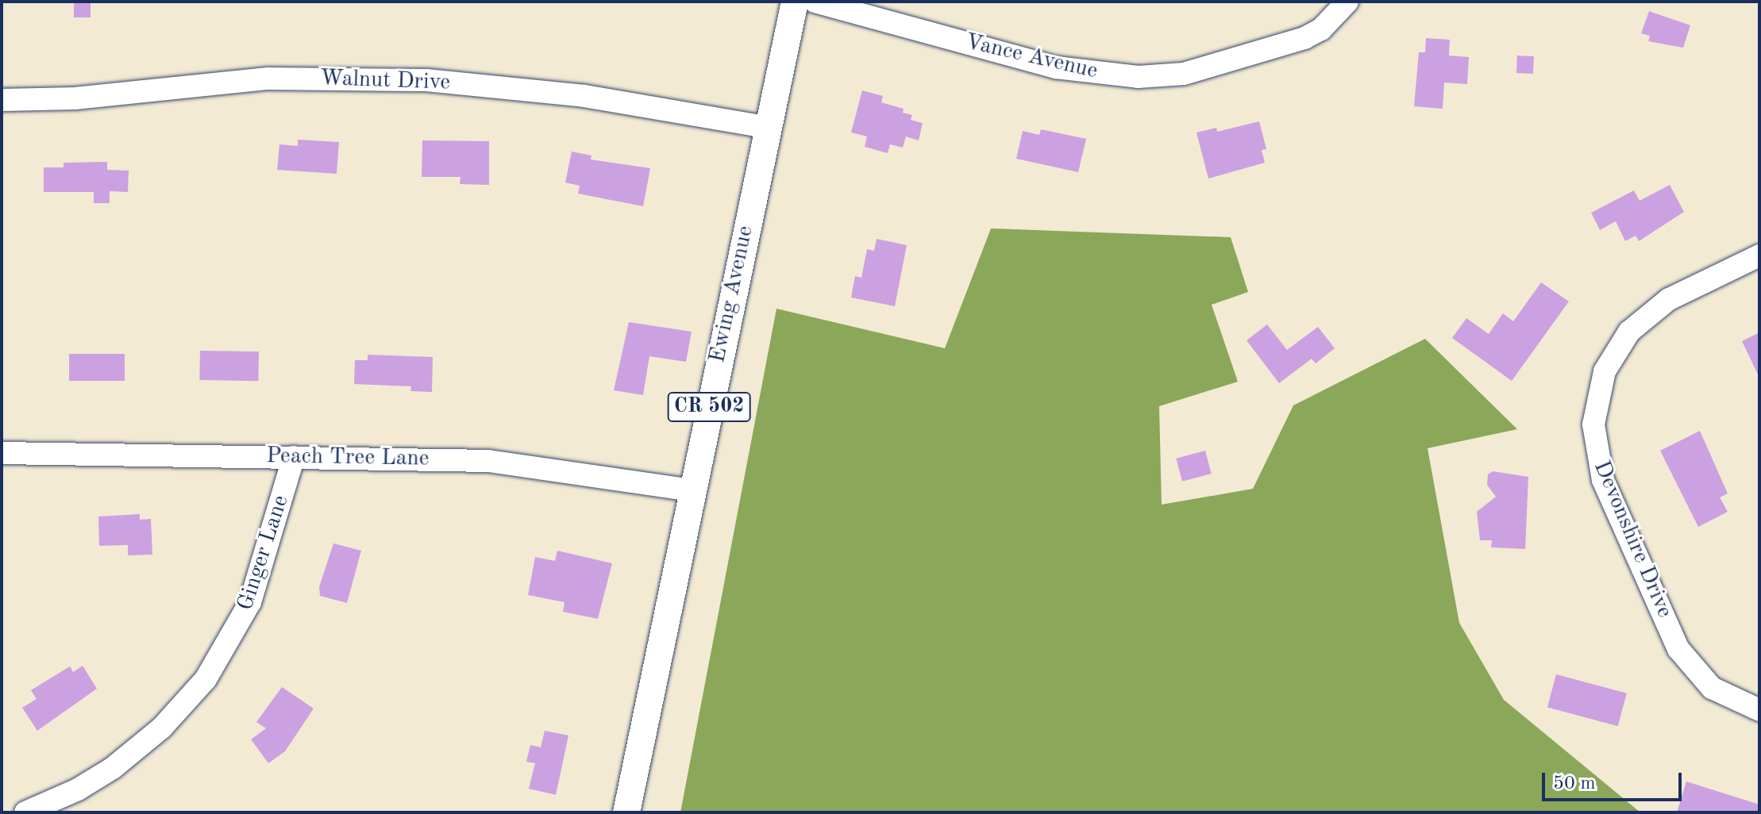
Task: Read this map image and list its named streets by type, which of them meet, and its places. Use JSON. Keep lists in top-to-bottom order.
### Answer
{
  "streets": {
    "main road": ["Ewing Avenue", "CR 502"],
    "street": [
      "Vance Avenue",
      "Walnut Drive",
      "Peach Tree Lane",
      "Devonshire Drive",
      "Ginger Lane"
    ]
  },
  "crossings": [
    ["Walnut Drive", "Ewing Avenue"],
    ["Ewing Avenue", "Peach Tree Lane"],
    ["Peach Tree Lane", "Ginger Lane"]
  ],
  "scale_bar": "50 m"
}
